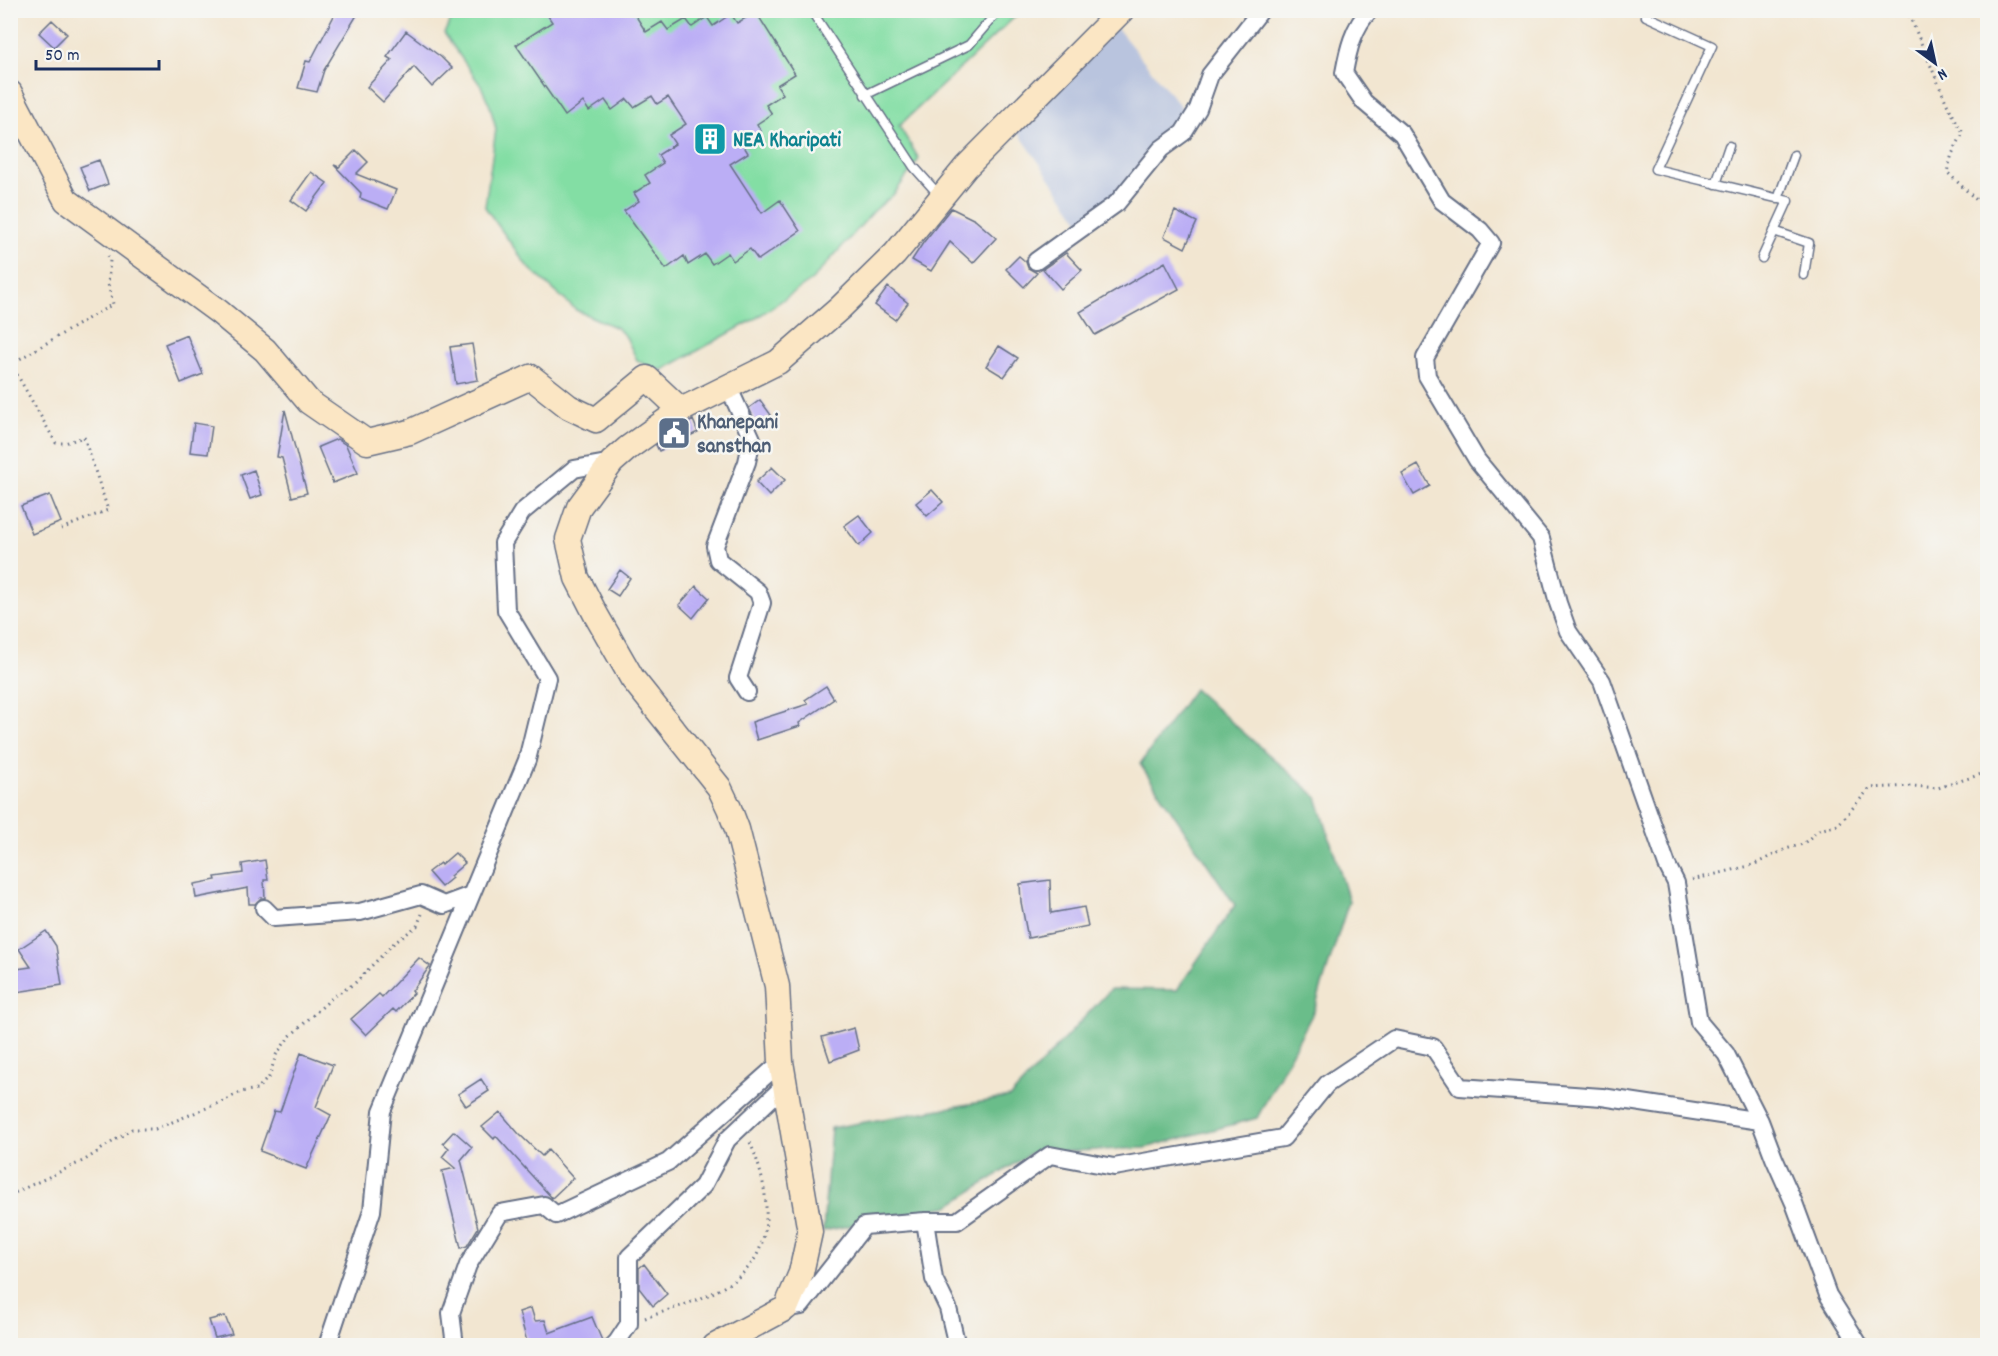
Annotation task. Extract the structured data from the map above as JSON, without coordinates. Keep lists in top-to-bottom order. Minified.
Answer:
{"places":{"building":["NEA Kharipati"],"public building":["Khanepani sansthan"]},"scale_bar":"50 m","north":"bottom right"}
